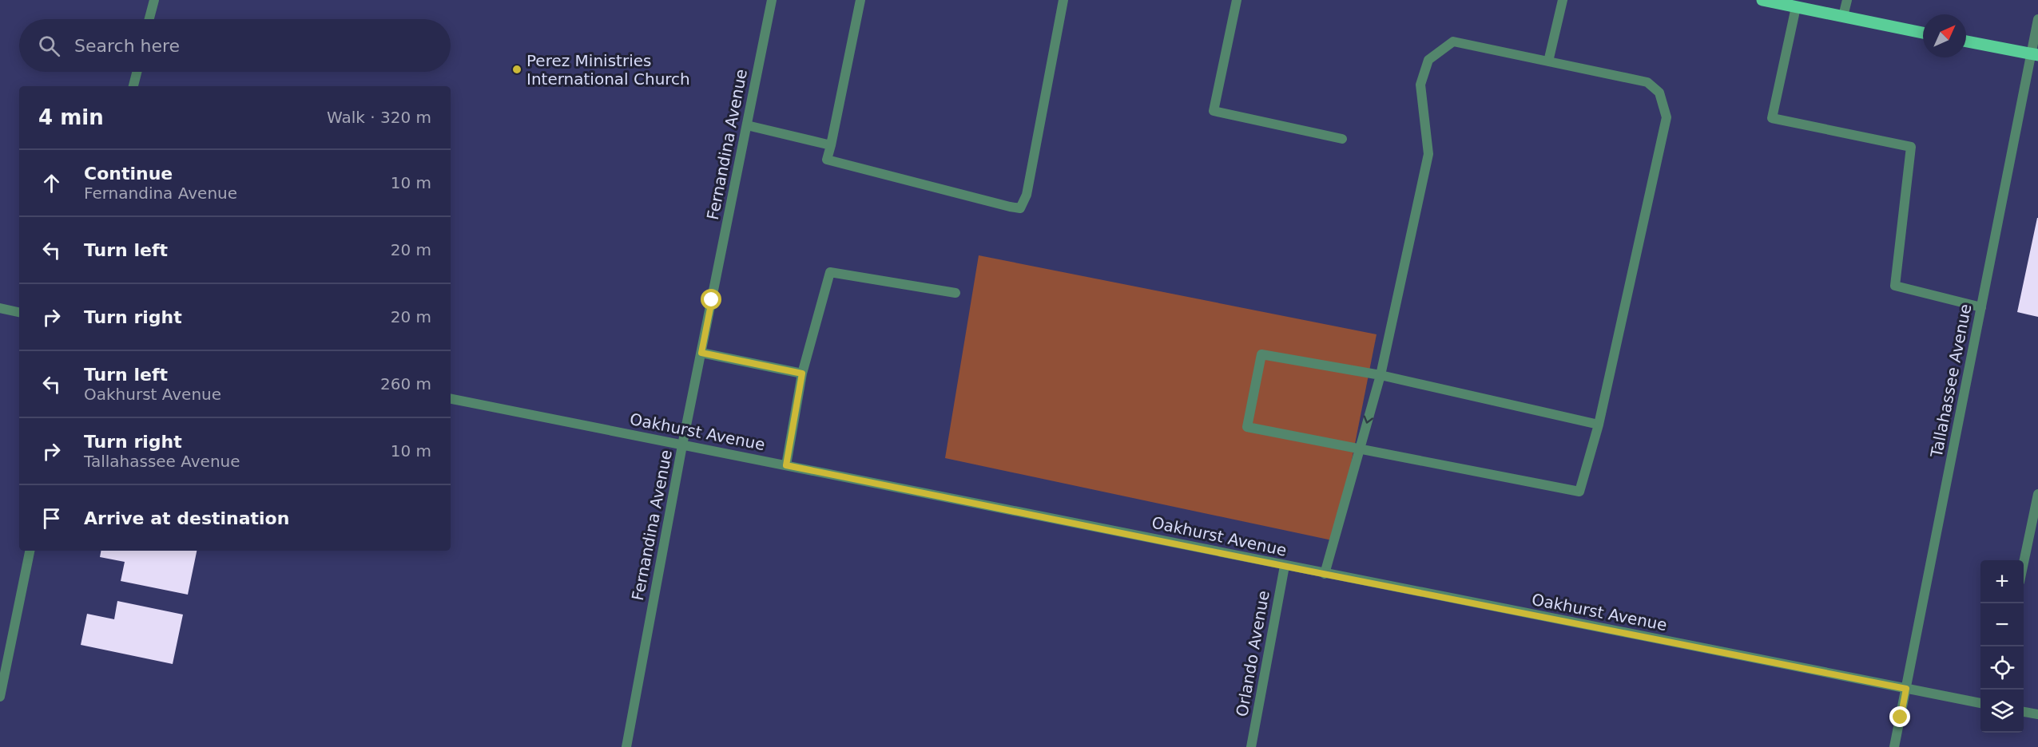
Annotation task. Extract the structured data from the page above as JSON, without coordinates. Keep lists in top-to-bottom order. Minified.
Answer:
{"streets":{"street":["Fernandina Avenue","Tallahassee Avenue","Oakhurst Avenue","Orlando Avenue"]},"crossings":[["Fernandina Avenue","Oakhurst Avenue"],["Tallahassee Avenue","Oakhurst Avenue"],["Oakhurst Avenue","Orlando Avenue"]],"places":["Perez Ministries International Church"],"north":"top right","page":{"search":"Search here","heading":["4 min","Walk · 320 m"],"list":[["Continue","Fernandina Avenue","10 m"],["Turn left","20 m"],["Turn right","20 m"],["Turn left","Oakhurst Avenue","260 m"],["Turn right","Tallahassee Avenue","10 m"],"Arrive at destination"],"map_buttons":["+","−"]}}
